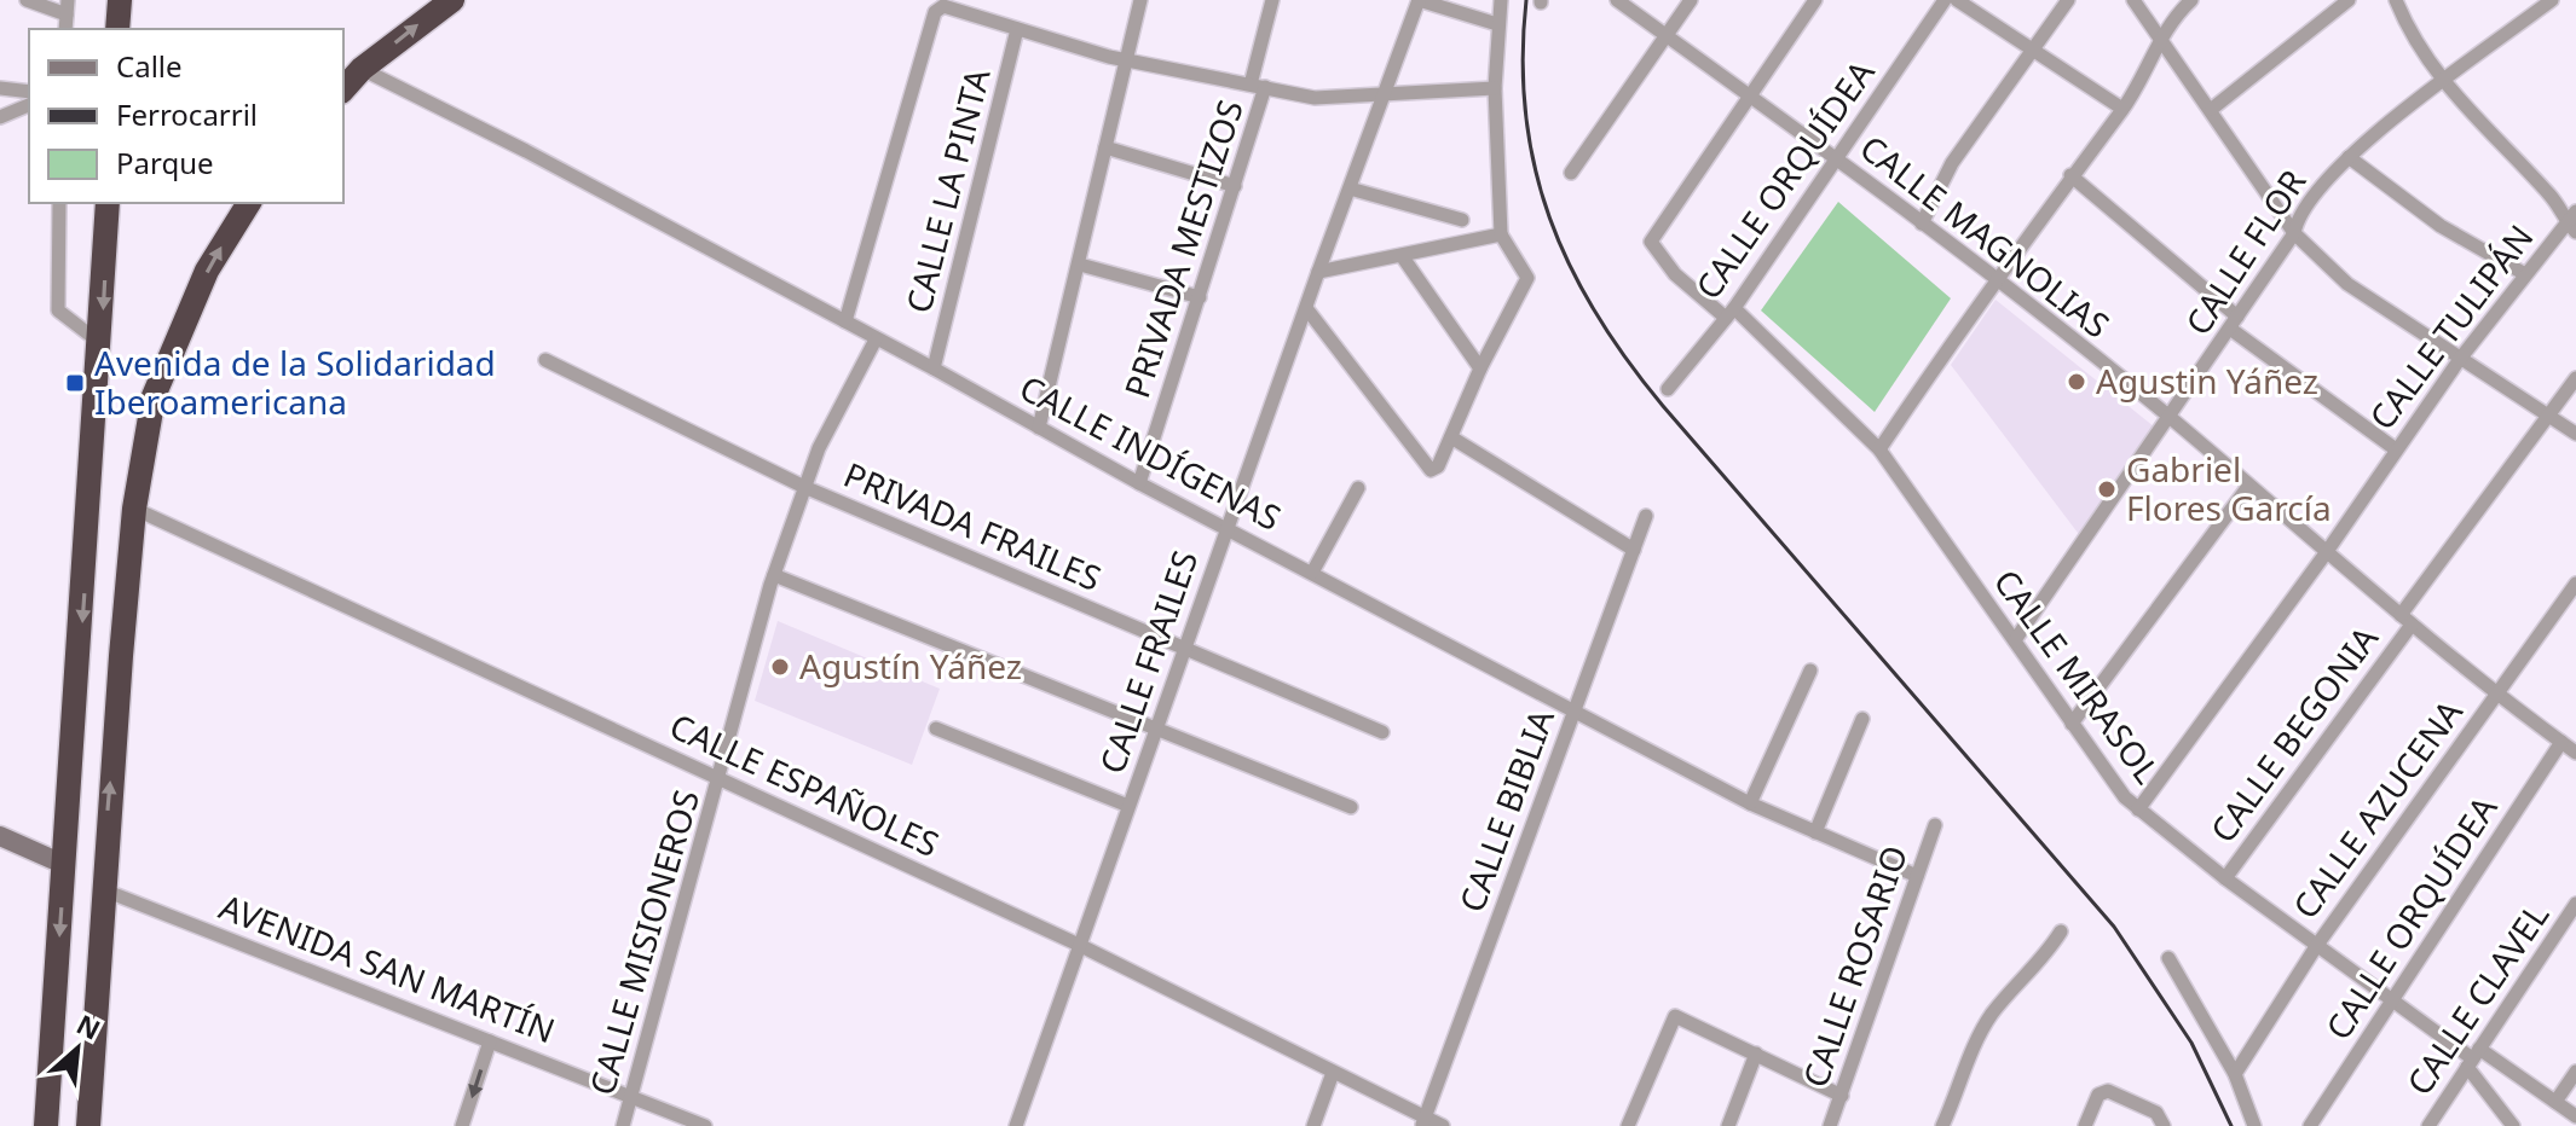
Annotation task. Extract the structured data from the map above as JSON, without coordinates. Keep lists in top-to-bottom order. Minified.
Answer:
{"streets":{"street":["CALLE ORQUÍDEA","CALLE LA PINTA","CALLE MAGNOLIAS","PRIVADA MESTIZOS","CALLE FLOR","CALLE TULIPÁN","CALLE INDÍGENAS","PRIVADA FRAILES","CALLE FRAILES","CALLE MIRASOL","CALLE BEGONIA","CALLE ESPAÑOLES","CALLE AZUCENA","CALLE BIBLIA","CALLE MISIONEROS","CALLE ROSARIO","AVENIDA SAN MARTÍN","CALLE CLAVEL"]},"crossings":[["CALLE ORQUÍDEA","CALLE MAGNOLIAS"],["CALLE ORQUÍDEA","CALLE MIRASOL"],["CALLE LA PINTA","CALLE INDÍGENAS"],["CALLE MAGNOLIAS","CALLE FLOR"],["CALLE MAGNOLIAS","CALLE TULIPÁN"],["CALLE MAGNOLIAS","CALLE MIRASOL"],["CALLE MAGNOLIAS","CALLE BEGONIA"],["CALLE MAGNOLIAS","CALLE AZUCENA"],["PRIVADA MESTIZOS","CALLE INDÍGENAS"],["CALLE FLOR","CALLE MIRASOL"],["CALLE TULIPÁN","CALLE MIRASOL"],["CALLE INDÍGENAS","CALLE FRAILES"],["CALLE INDÍGENAS","CALLE BIBLIA"],["CALLE INDÍGENAS","CALLE MISIONEROS"],["CALLE INDÍGENAS","CALLE ROSARIO"],["PRIVADA FRAILES","CALLE FRAILES"],["PRIVADA FRAILES","CALLE MISIONEROS"],["CALLE FRAILES","CALLE ESPAÑOLES"],["CALLE MIRASOL","CALLE BEGONIA"],["CALLE MIRASOL","CALLE AZUCENA"],["CALLE MIRASOL","CALLE CLAVEL"],["CALLE ESPAÑOLES","CALLE BIBLIA"],["CALLE ESPAÑOLES","CALLE MISIONEROS"],["CALLE MISIONEROS","AVENIDA SAN MARTÍN"]],"places":{"other":["Agustin Yáñez","Gabriel Flores García","Agustín Yáñez"],"transit":["Avenida de la Solidaridad Iberoamericana"]},"legend":["Calle","Ferrocarril","Parque"],"north":"top right"}
